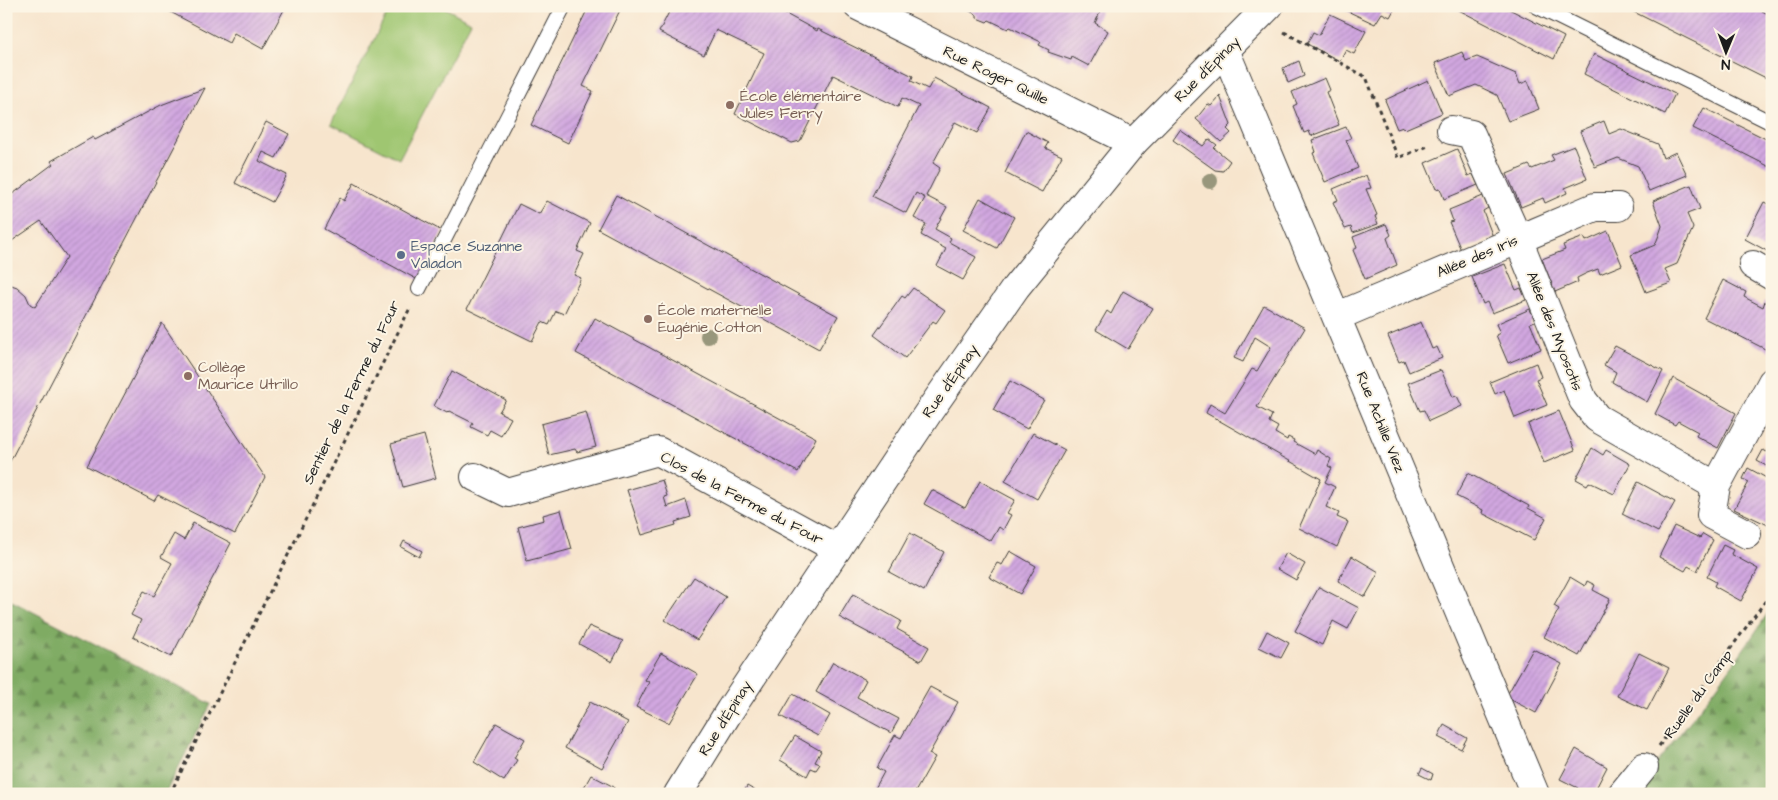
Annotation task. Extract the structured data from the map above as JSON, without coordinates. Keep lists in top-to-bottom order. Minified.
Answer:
{"streets":{"street":["Rue d'Épinay","Rue Roger Quille","Allée des Iris","Allée des Myosotis","Rue Achille Viez","Clos de la Ferme du Four"],"lane":["Sentier de la Ferme du Four"],"path":["Ruelle du Camp"]},"crossings":[["Rue d'Épinay","Rue Roger Quille"],["Rue d'Épinay","Rue Achille Viez"],["Rue d'Épinay","Clos de la Ferme du Four"],["Allée des Iris","Allée des Myosotis"],["Allée des Iris","Rue Achille Viez"]],"places":["École élémentaire Jules Ferry","Espace Suzanne Valadon","École maternelle Eugénie Cotton","Collège Maurice Utrillo"],"north":"bottom"}
